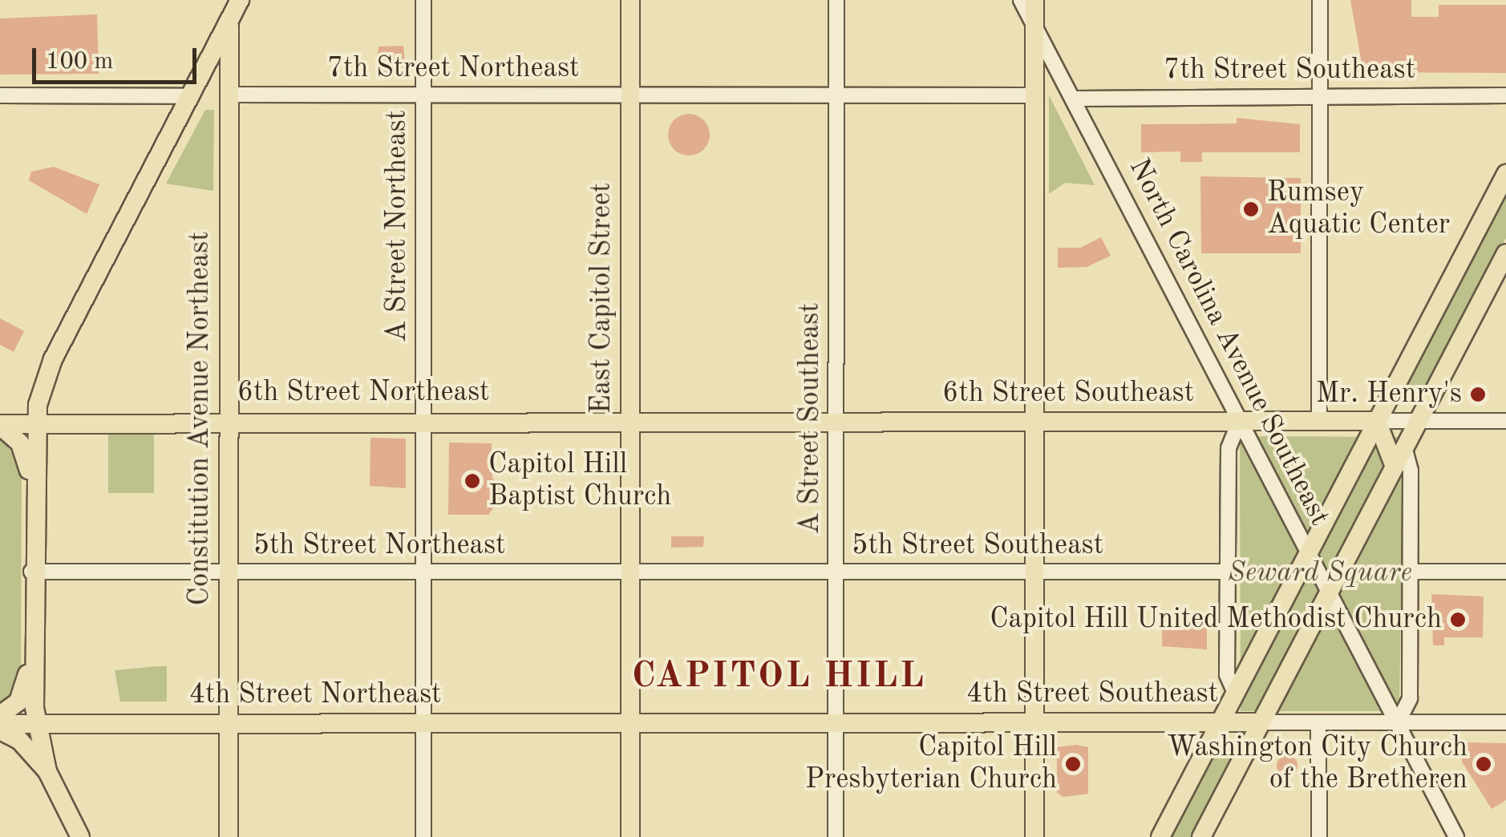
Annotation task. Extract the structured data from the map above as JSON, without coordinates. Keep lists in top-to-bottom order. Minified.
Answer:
{"streets":{"main road":["East Capitol Street","6th Street Northeast","6th Street Southeast","Constitution Avenue Northeast","4th Street Southeast","4th Street Northeast"],"street":["7th Street Northeast","7th Street Southeast","A Street Northeast","North Carolina Avenue Southeast","A Street Southeast","5th Street Northeast","5th Street Southeast"]},"crossings":[["7th Street Northeast","A Street Northeast"],["7th Street Northeast","East Capitol Street"],["7th Street Northeast","Constitution Avenue Northeast"],["7th Street Southeast","North Carolina Avenue Southeast"],["A Street Northeast","6th Street Northeast"],["A Street Northeast","5th Street Northeast"],["A Street Northeast","4th Street Northeast"],["East Capitol Street","6th Street Northeast"],["East Capitol Street","6th Street Southeast"],["East Capitol Street","5th Street Northeast"],["East Capitol Street","5th Street Southeast"],["East Capitol Street","4th Street Southeast"],["East Capitol Street","4th Street Northeast"],["North Carolina Avenue Southeast","6th Street Southeast"],["North Carolina Avenue Southeast","4th Street Southeast"],["6th Street Northeast","6th Street Southeast"],["6th Street Northeast","Constitution Avenue Northeast"],["6th Street Southeast","A Street Southeast"],["Constitution Avenue Northeast","5th Street Northeast"],["Constitution Avenue Northeast","4th Street Northeast"],["A Street Southeast","5th Street Southeast"],["A Street Southeast","4th Street Southeast"],["5th Street Northeast","5th Street Southeast"],["4th Street Southeast","4th Street Northeast"]],"districts":["CAPITOL HILL"],"parks":["Seward Square"],"places":["Rumsey Aquatic Center","Mr. Henry's","Capitol Hill Baptist Church","Capitol Hill United Methodist Church","Capitol Hill Presbyterian Church","Washington City Church of the Bretheren"],"scale_bar":"100 m"}
